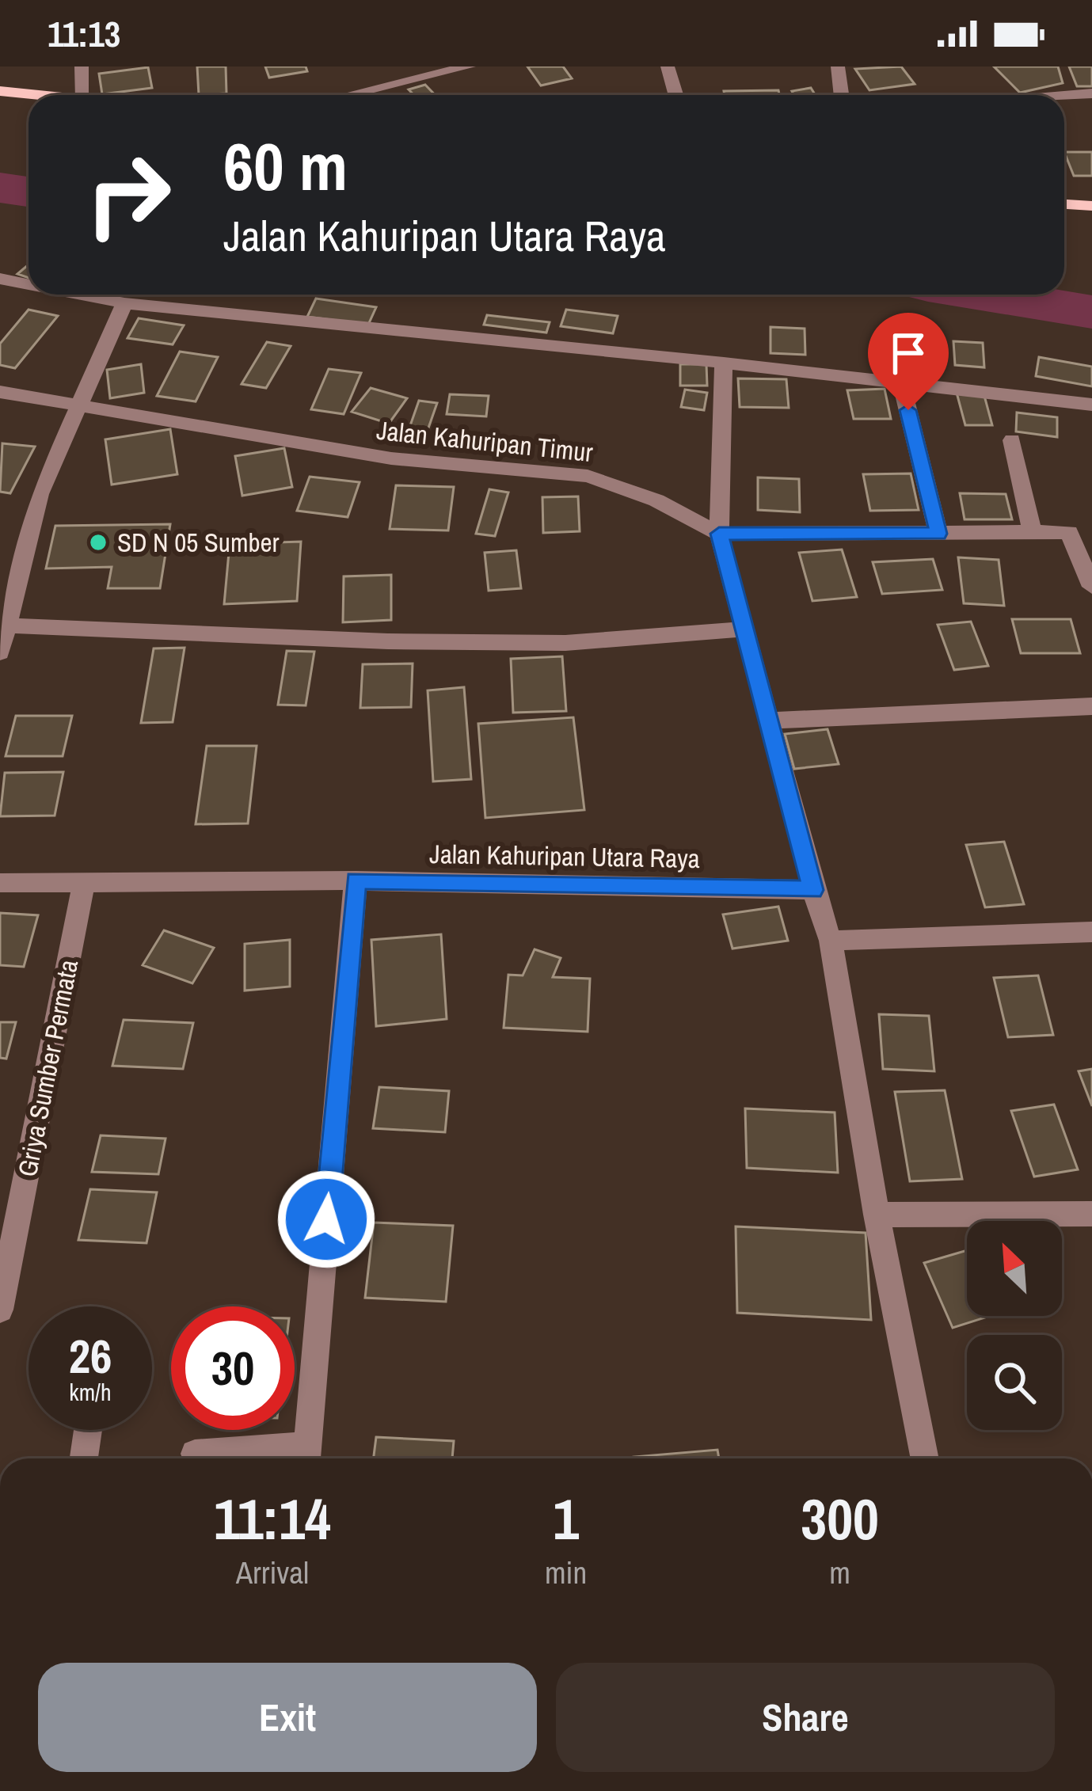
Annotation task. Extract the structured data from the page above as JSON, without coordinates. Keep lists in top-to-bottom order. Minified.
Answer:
{"streets":{"street":["Jalan Kahuripan Timur","Jalan Kahuripan Utara Raya","Griya Sumber Permata"]},"crossings":[["Jalan Kahuripan Utara Raya","Griya Sumber Permata"]],"places":["SD N 05 Sumber"],"north":"top left","page":{"status":"11:13","turn":["60 m","Jalan Kahuripan Utara Raya"],"speed":"26 km/h","limit":"30","eta":["11:14","Arrival","1","min","300","m"],"buttons":["Exit","Share"]}}
